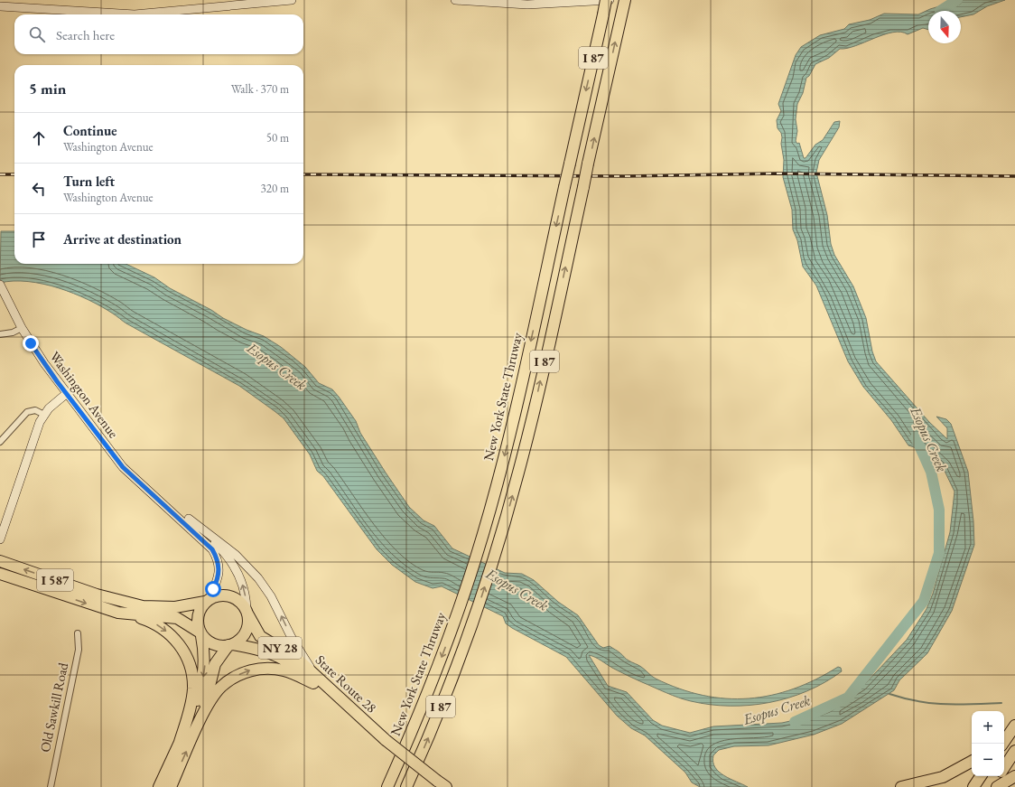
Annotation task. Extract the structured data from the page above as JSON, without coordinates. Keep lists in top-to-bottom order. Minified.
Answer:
{"streets":{"highway":["I 87","New York State Thruway","I 587","NY 28","State Route 28"],"main road":["Washington Avenue"],"street":["Old Sawkill Road"]},"crossings":[["Washington Avenue","I 587"],["Washington Avenue","State Route 28"],["I 587","State Route 28"]],"water":["Esopus Creek"],"north":"bottom","page":{"search":"Search here","heading":["5 min","Walk · 370 m"],"list":[["Continue","Washington Avenue","50 m"],["Turn left","Washington Avenue","320 m"],"Arrive at destination"],"map_buttons":["+","−"]}}
